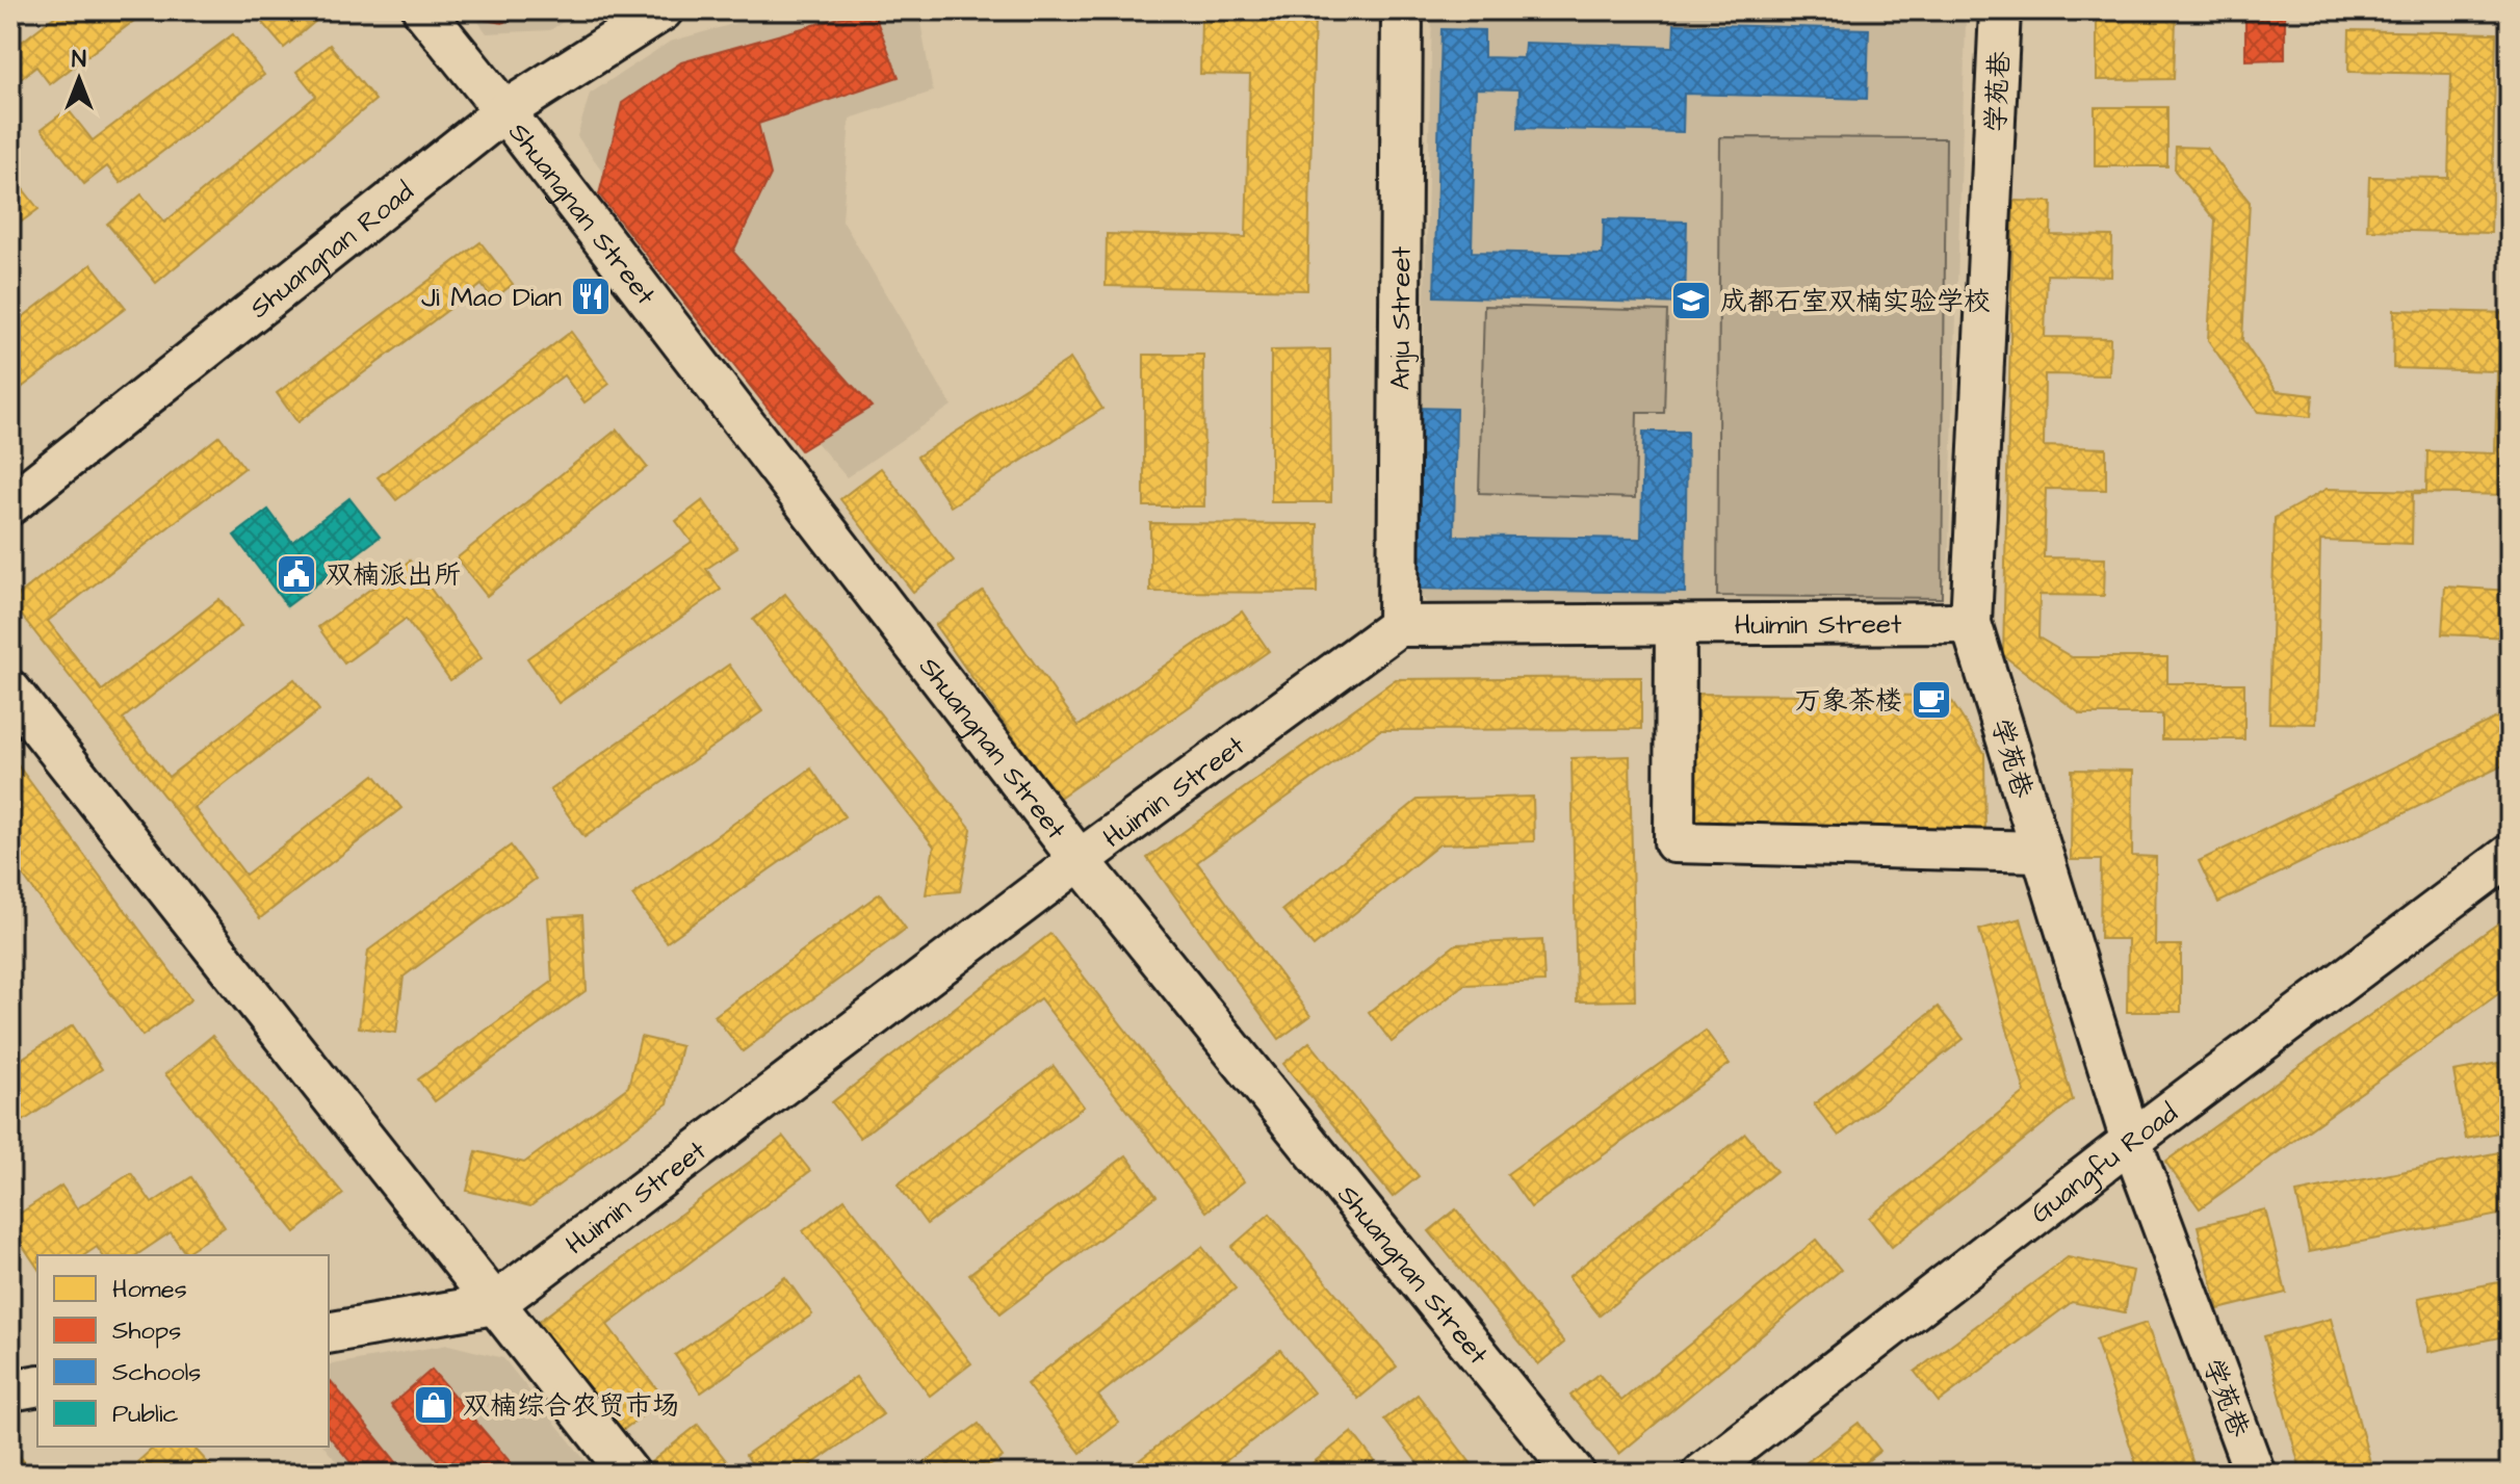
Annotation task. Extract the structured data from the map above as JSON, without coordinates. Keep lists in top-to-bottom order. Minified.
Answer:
{"streets":{"street":["学苑巷","Shuangnan Street","Shuangnan Road","Anju Street","Huimin Street","Guangfu Road"]},"crossings":[["学苑巷","Huimin Street"],["学苑巷","Guangfu Road"],["Shuangnan Street","Shuangnan Road"],["Shuangnan Street","Huimin Street"],["Anju Street","Huimin Street"]],"places":{"restaurant":["Ji Mao Dian"],"school or university":["成都石室双楠实验学校"],"public building":["双楠派出所"],"cafe":["万象茶楼"],"shop":["双楠综合农贸市场"]},"legend":["Homes","Shops","Schools","Public"],"north":"top"}
